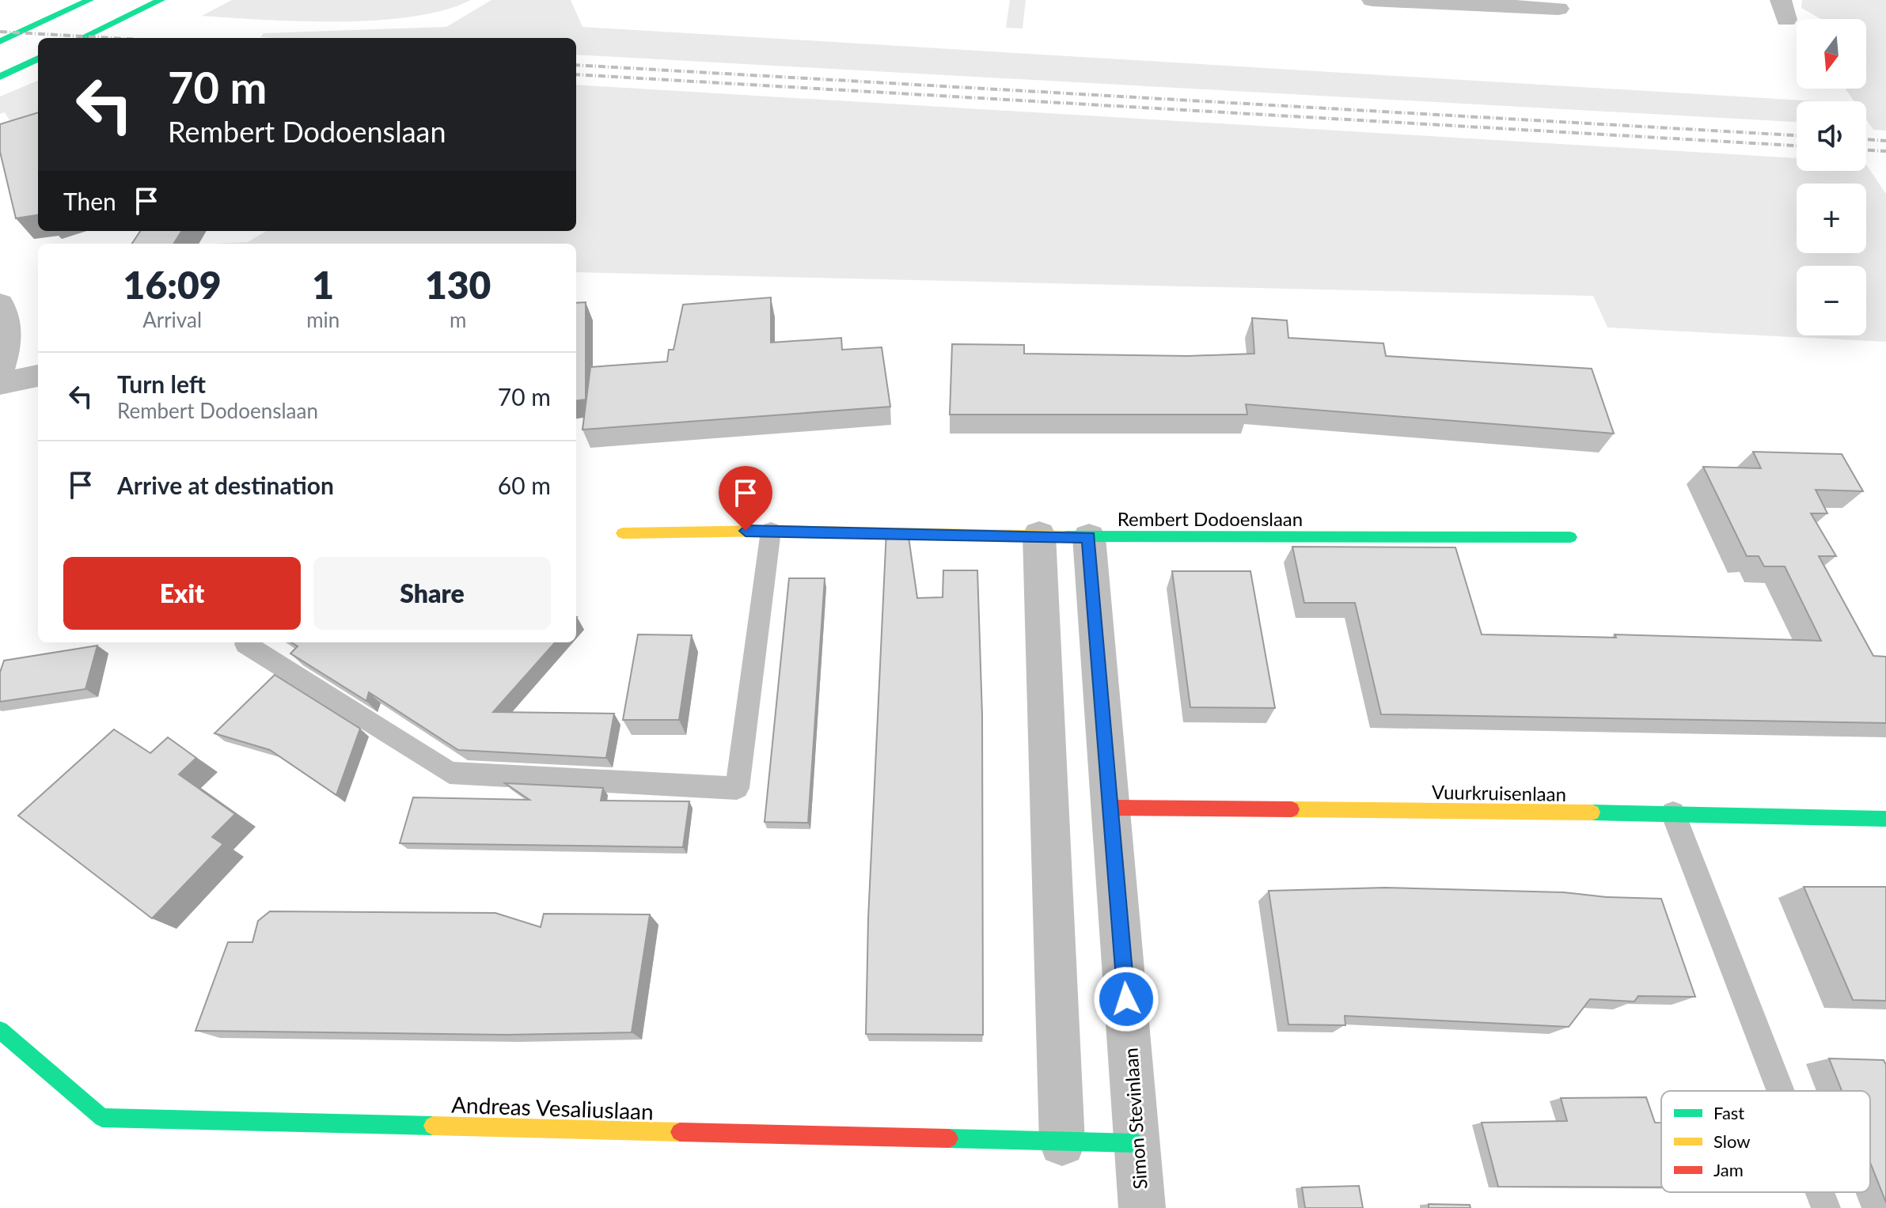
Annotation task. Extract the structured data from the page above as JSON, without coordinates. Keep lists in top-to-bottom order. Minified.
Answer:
{"streets":{"main road":["Rembert Dodoenslaan","Vuurkruisenlaan","Andreas Vesaliuslaan"],"street":["Simon Stevinlaan"]},"crossings":[["Rembert Dodoenslaan","Simon Stevinlaan"],["Vuurkruisenlaan","Simon Stevinlaan"],["Andreas Vesaliuslaan","Simon Stevinlaan"]],"legend":["Fast","Slow","Jam"],"north":"bottom","page":{"map_buttons":["+","−"],"turn":["70 m","Rembert Dodoenslaan"],"then":"Then","eta":["16:09","Arrival","1","min","130","m"],"list":[{"name":"Turn left","note":"Rembert Dodoenslaan","value":"70 m"},{"name":"Arrive at destination","value":"60 m"}],"buttons":["Exit","Share"]}}
